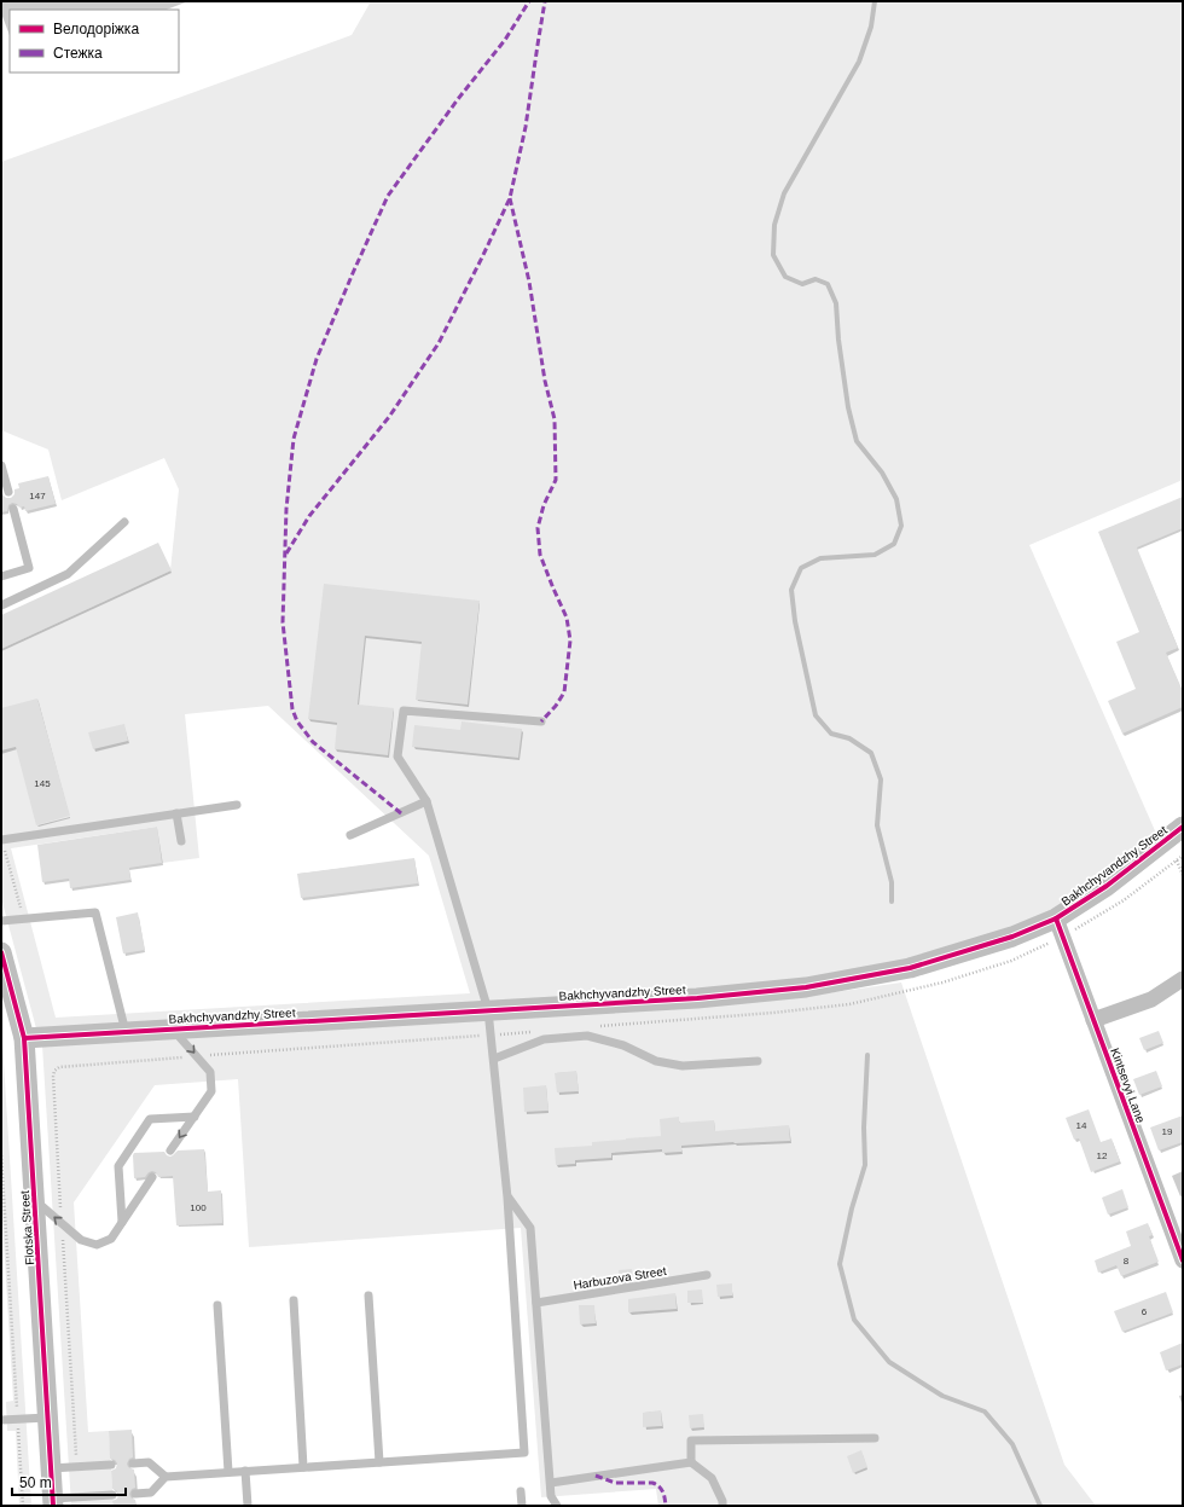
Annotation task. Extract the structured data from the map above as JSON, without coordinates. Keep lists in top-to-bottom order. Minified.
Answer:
{"streets":{"street":["Bakhchyvandzhy Street","Kintsevyi Lane","Flotska Street"],"lane":["Harbuzova Street"]},"crossings":[["Bakhchyvandzhy Street","Kintsevyi Lane"],["Bakhchyvandzhy Street","Flotska Street"]],"house_numbers":["147","145","14","19","12","100","8","6"],"legend":["Велодоріжка","Стежка"],"scale_bar":"50 m"}
